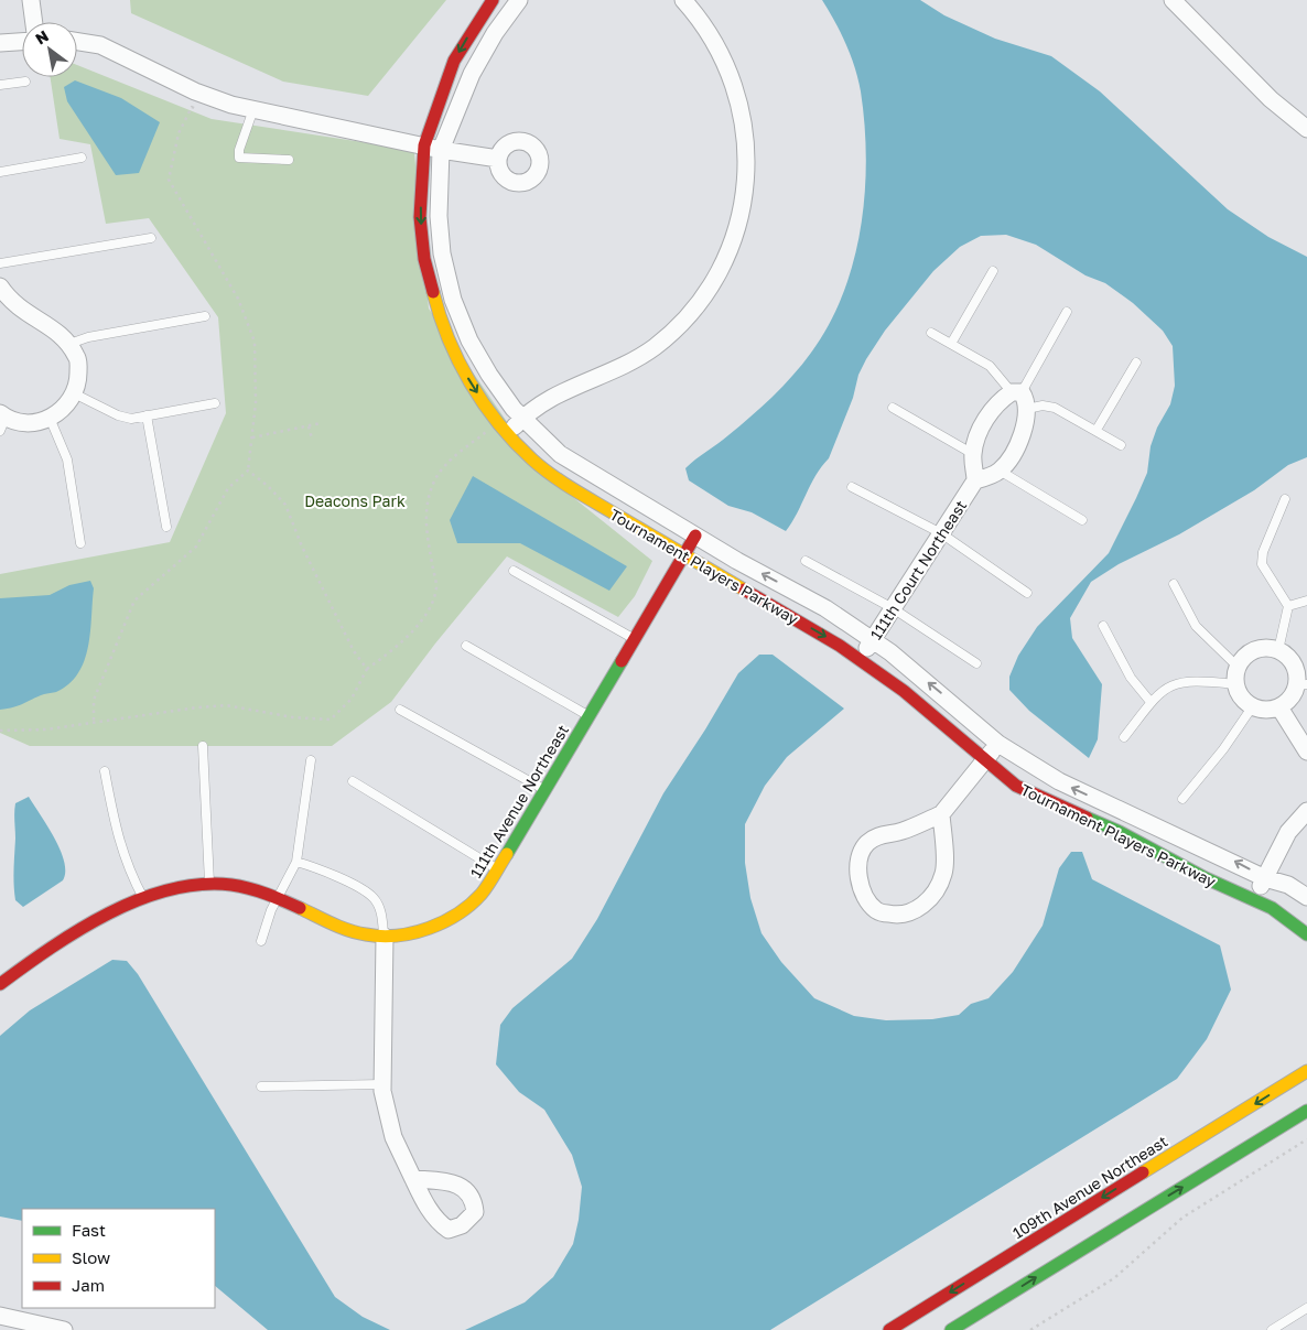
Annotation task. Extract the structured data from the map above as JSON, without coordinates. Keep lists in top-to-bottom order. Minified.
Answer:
{"streets":{"street":["Tournament Players Parkway","111th Court Northeast","111th Avenue Northeast","109th Avenue Northeast"]},"crossings":[["Tournament Players Parkway","111th Court Northeast"],["Tournament Players Parkway","111th Avenue Northeast"]],"parks":["Deacons Park"],"legend":["Fast","Slow","Jam"],"north":"top left"}
